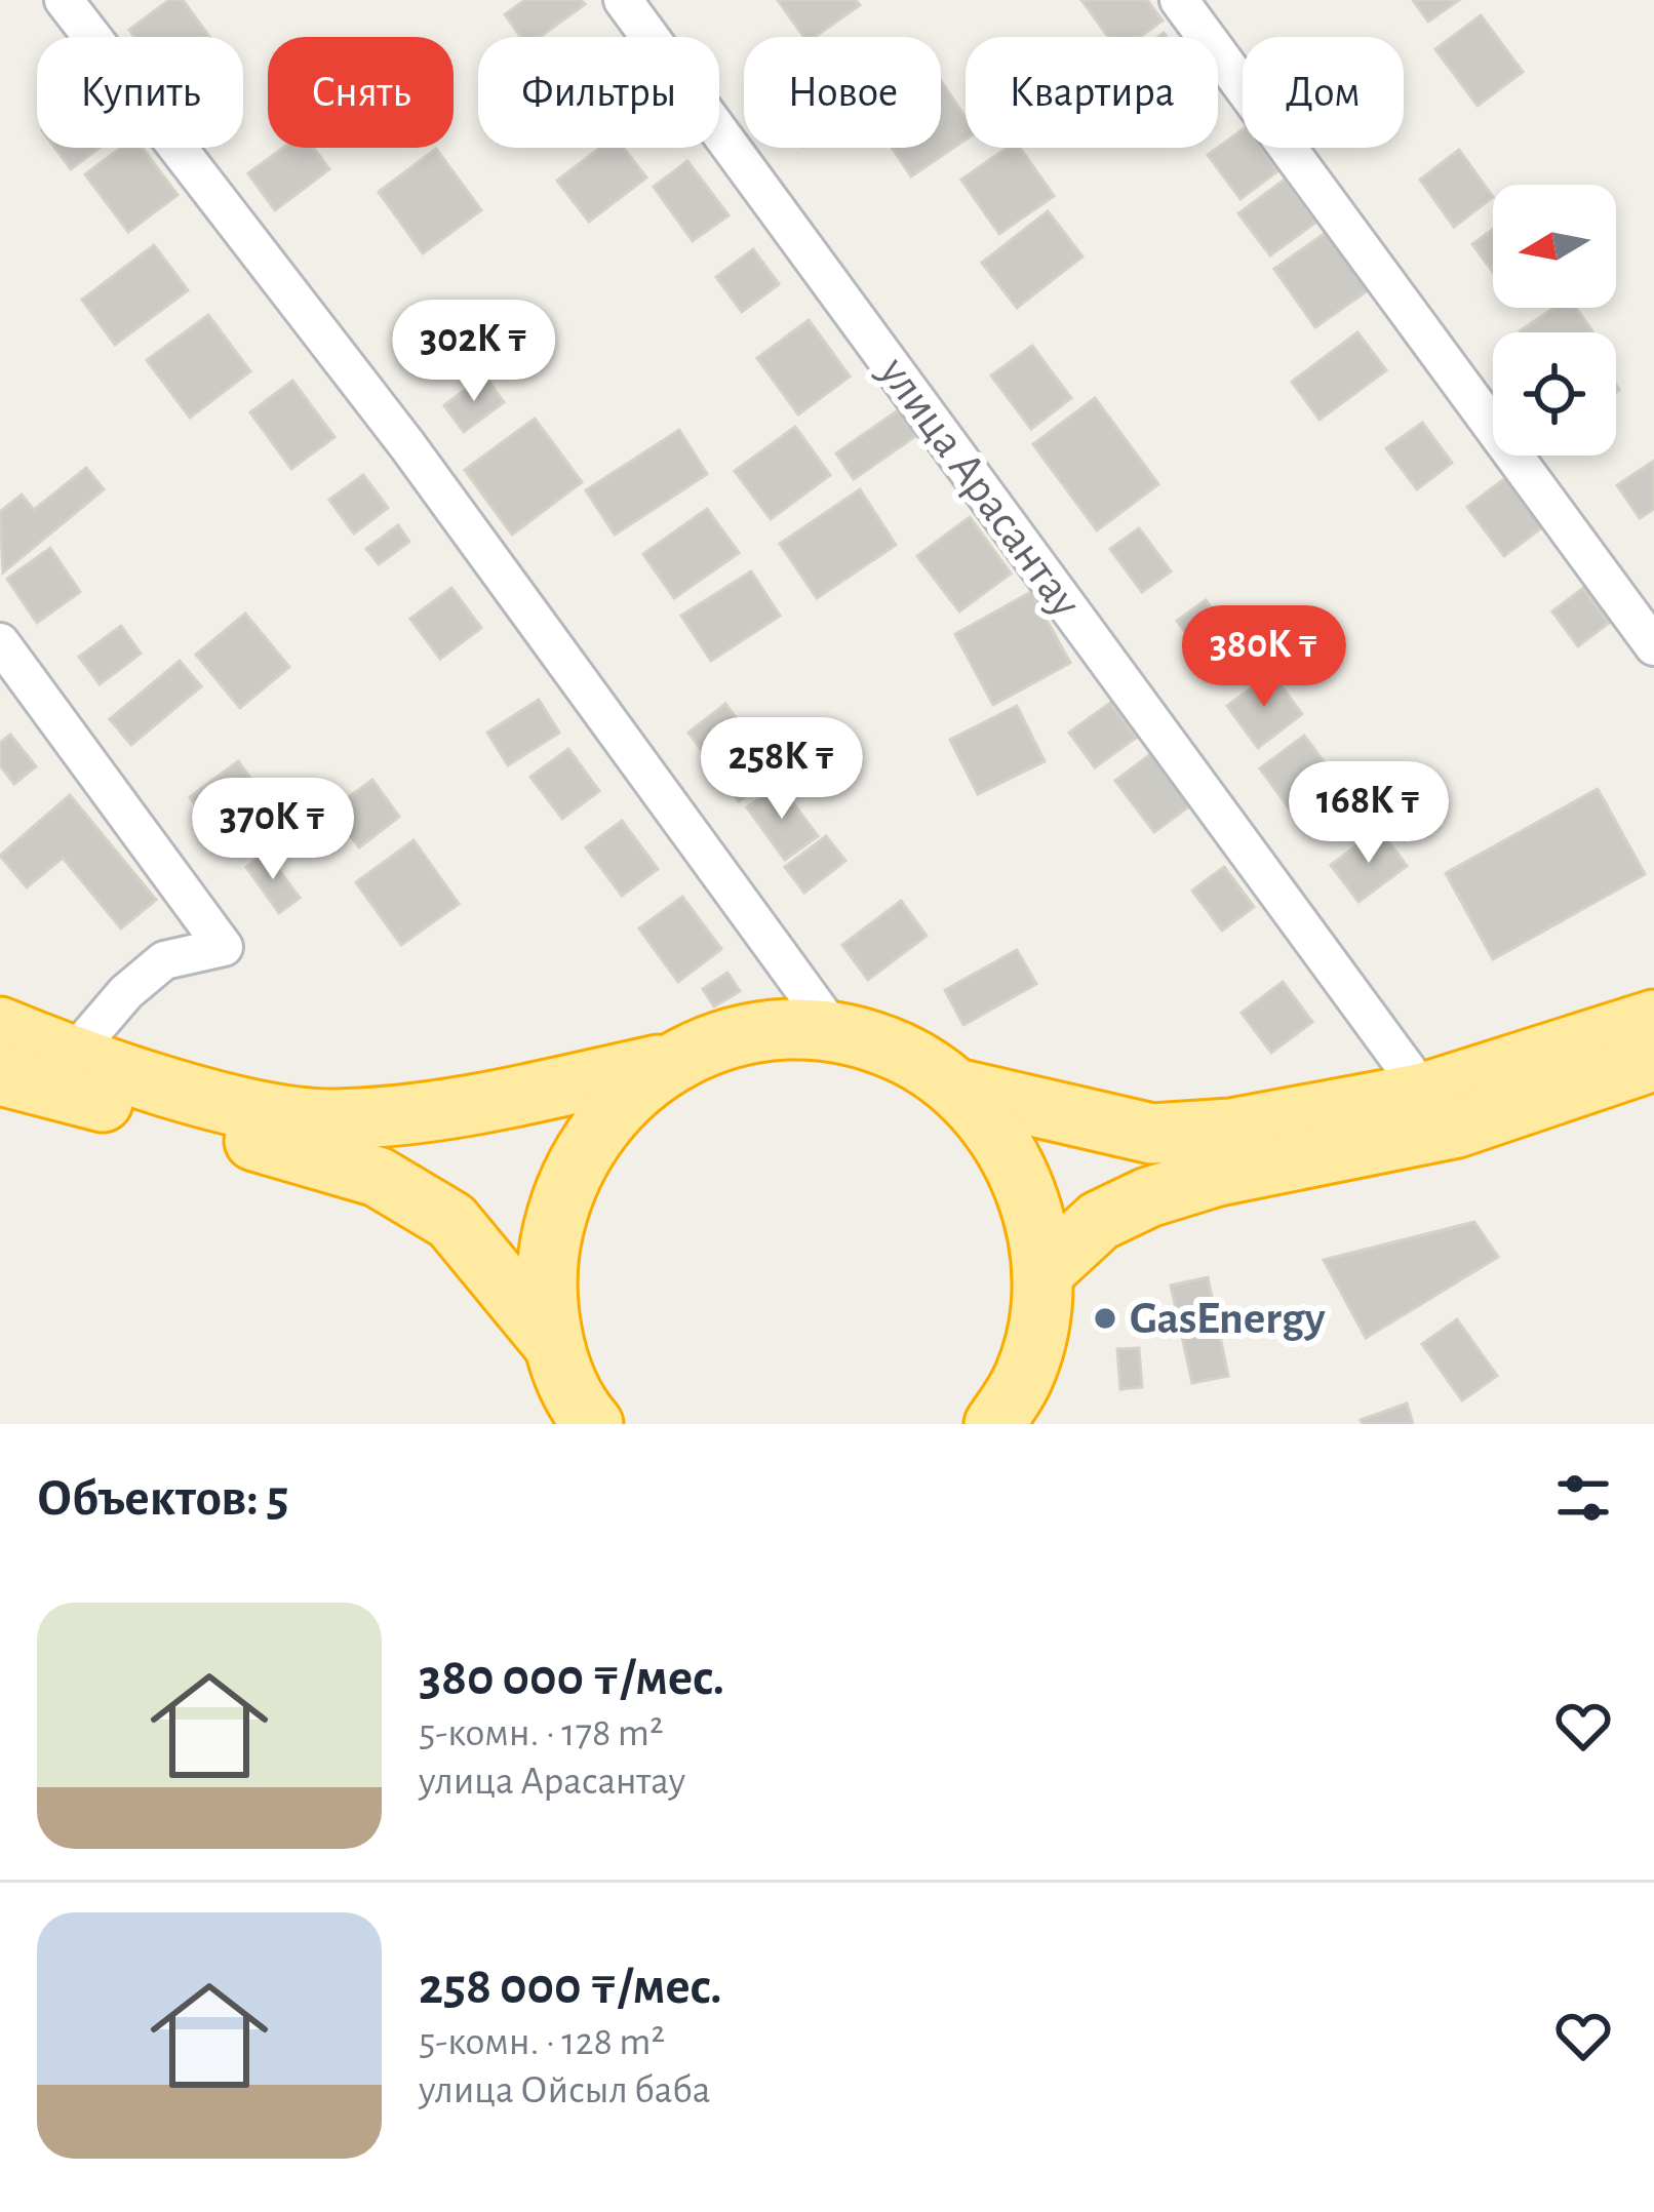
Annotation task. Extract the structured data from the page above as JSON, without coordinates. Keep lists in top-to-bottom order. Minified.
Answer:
{"streets":{"street":["улица Арасантау"]},"places":["GasEnergy"],"north":"left","page":{"chip":["Купить","Снять","Фильтры","Новое","Квартира","Дом"],"price":["302K ₸","380K ₸","258K ₸","168K ₸","370K ₸"],"heading":"Объектов: 5","list":[{"name":"380 000 ₸/мес.","note":"5-комн. · 178 m² · улица Арасантау"},{"name":"258 000 ₸/мес.","note":"5-комн. · 128 m² · улица Ойсыл баба"}]}}
